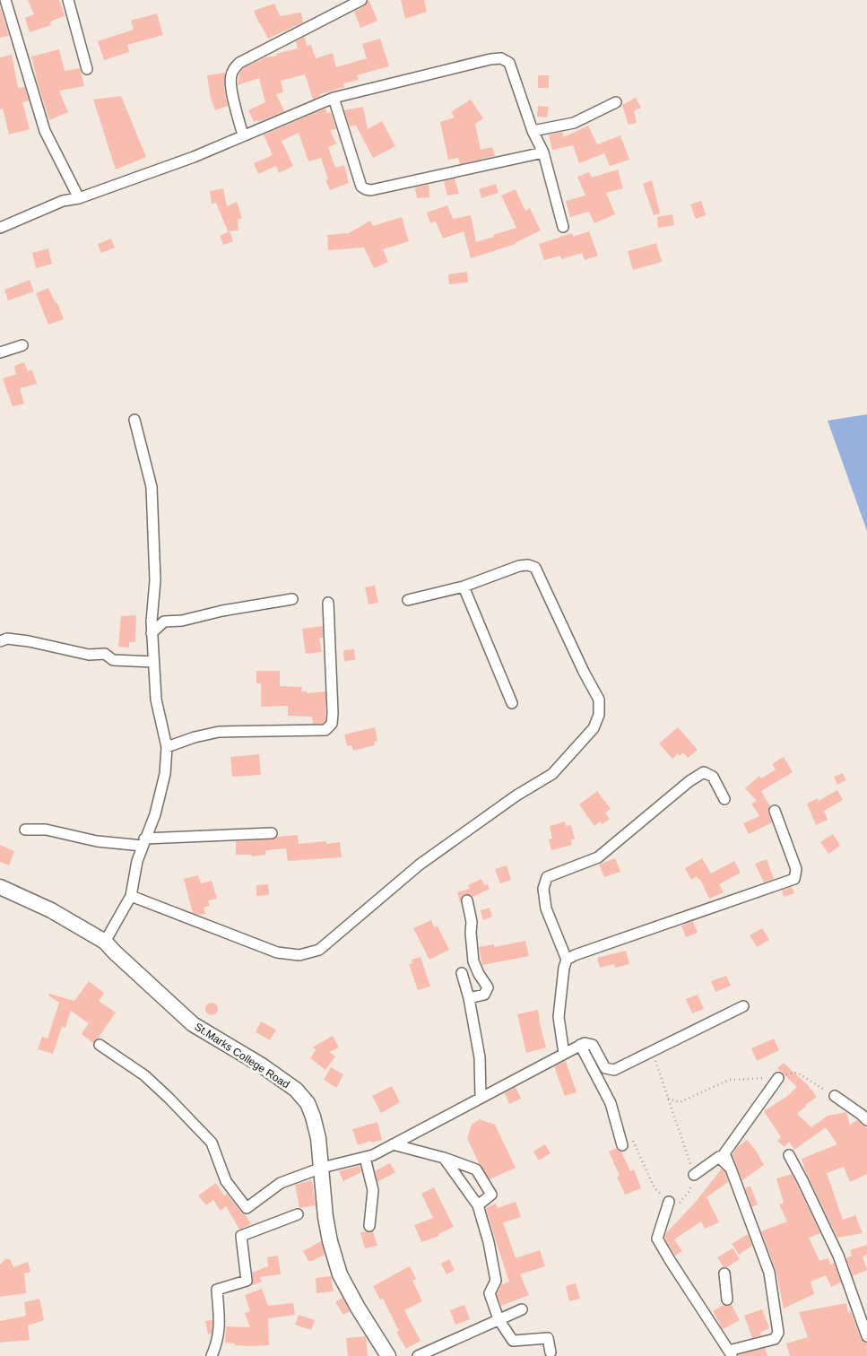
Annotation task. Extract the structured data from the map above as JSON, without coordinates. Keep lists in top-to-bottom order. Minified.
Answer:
{"streets":{"main road":["St.Marks College Road"]}}
